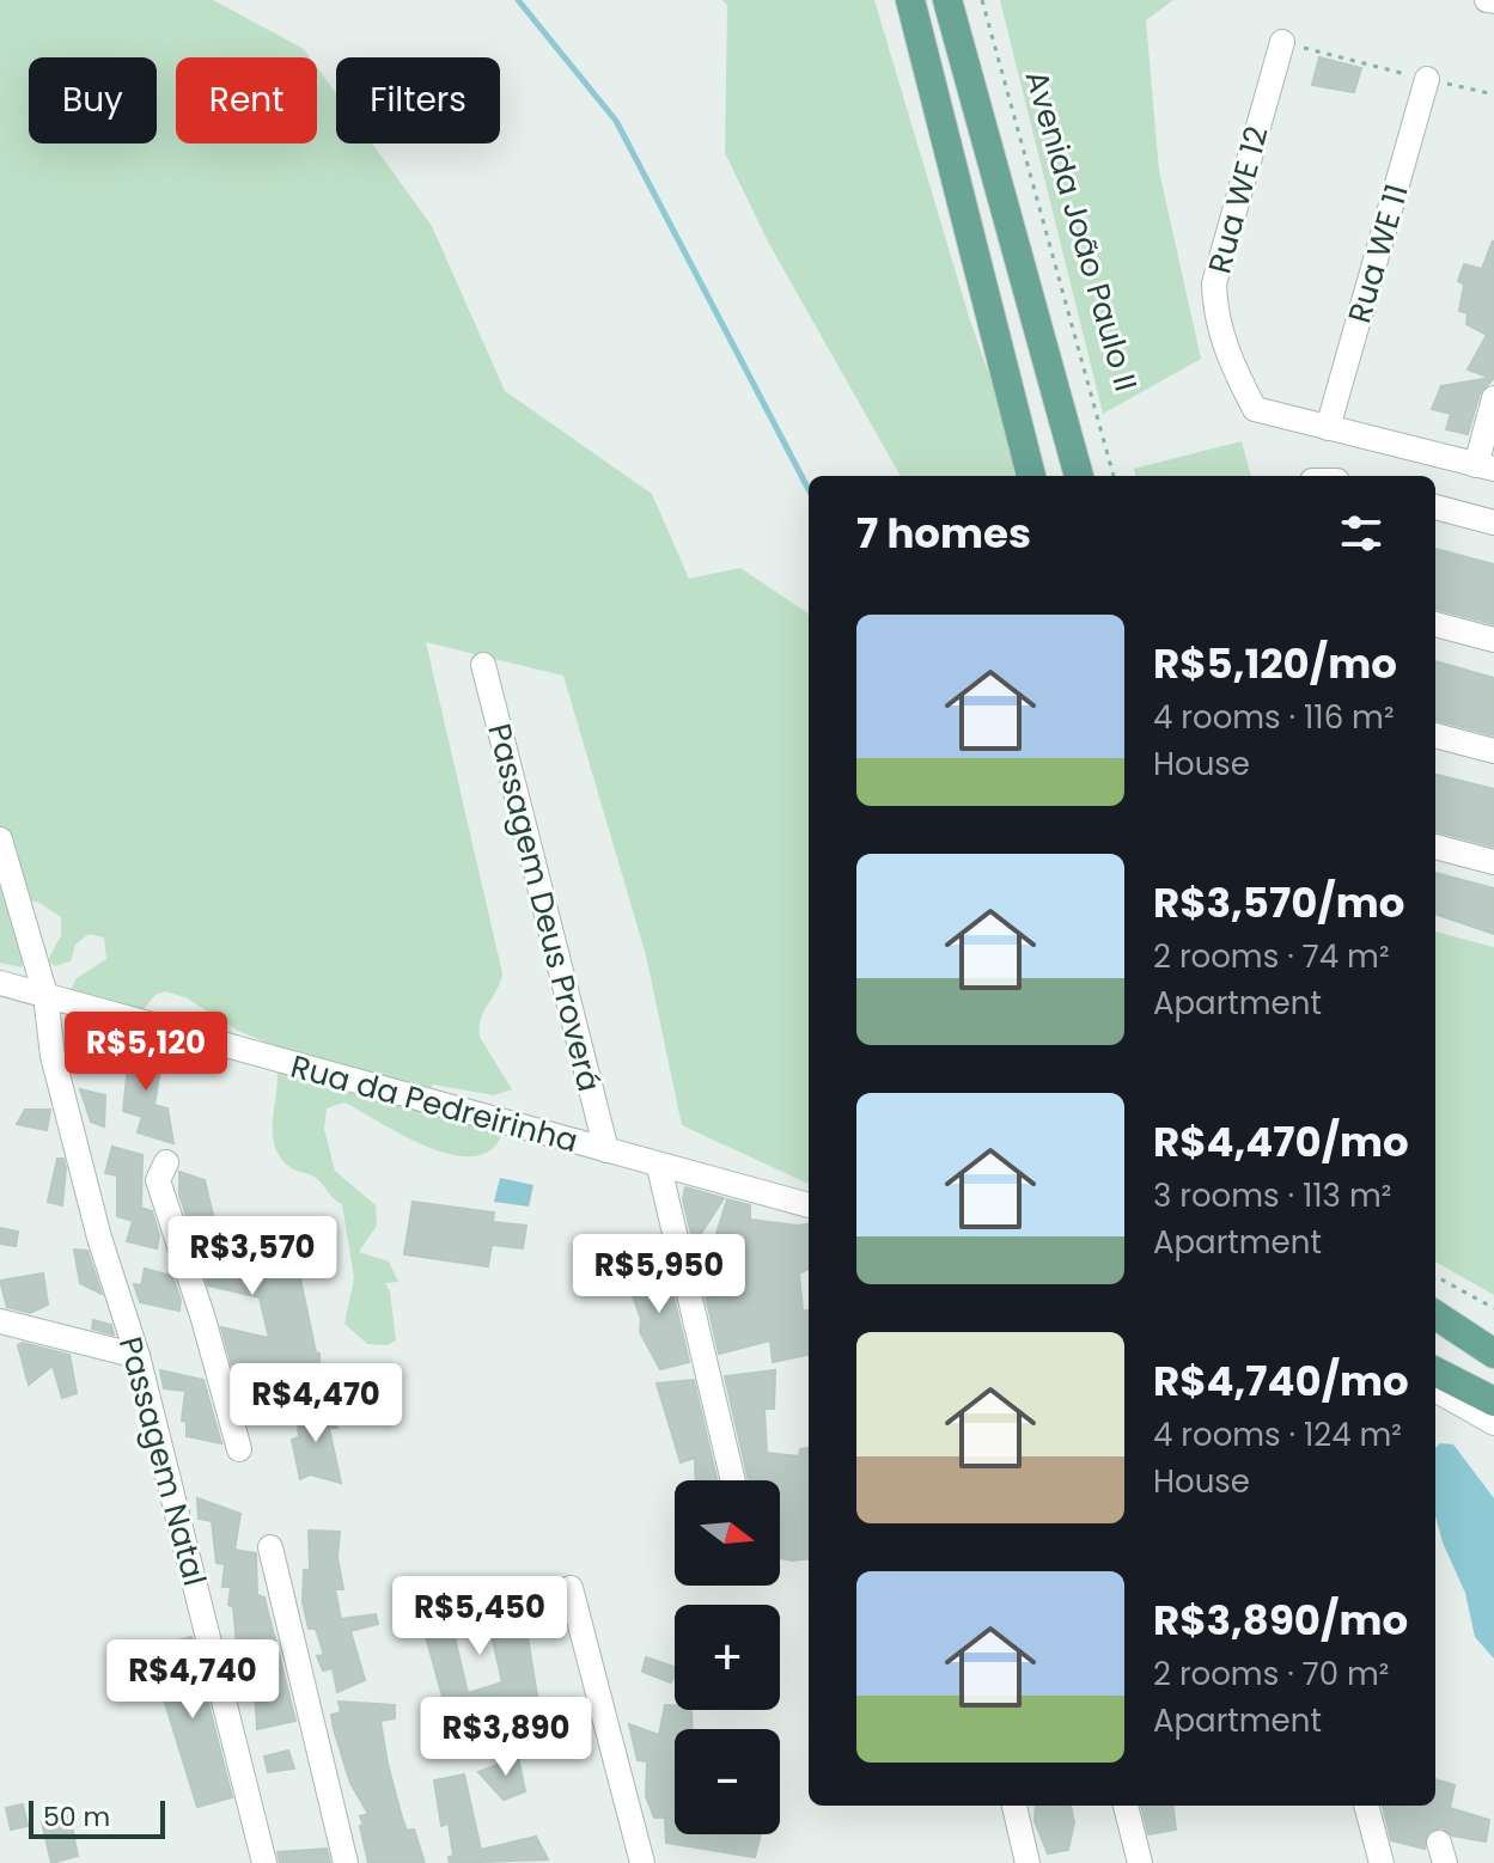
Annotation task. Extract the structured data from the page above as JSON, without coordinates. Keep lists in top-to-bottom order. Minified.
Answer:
{"streets":{"main road":["Avenida João Paulo II"],"street":["Rua WE 12","Rua WE 11","Passagem Deus Proverá","Rua da Pedreirinha","Passagem Natal"]},"crossings":[["Rua WE 12","Rua WE 11"],["Passagem Deus Proverá","Rua da Pedreirinha"],["Rua da Pedreirinha","Passagem Natal"]],"scale_bar":"50 m","north":"right","page":{"chip":["Buy","Rent","Filters"],"heading":"7 homes","list":[{"name":"R$5,120/mo","note":"4 rooms · 116 m² · House"},{"name":"R$3,570/mo","note":"2 rooms · 74 m² · Apartment"},{"name":"R$4,470/mo","note":"3 rooms · 113 m² · Apartment"},{"name":"R$4,740/mo","note":"4 rooms · 124 m² · House"},{"name":"R$3,890/mo","note":"2 rooms · 70 m² · Apartment"}],"price":["R$5,120","R$3,570","R$5,950","R$4,470","R$5,450","R$4,740","R$3,890"],"map_buttons":["+","−"],"scale":"50 m"}}
